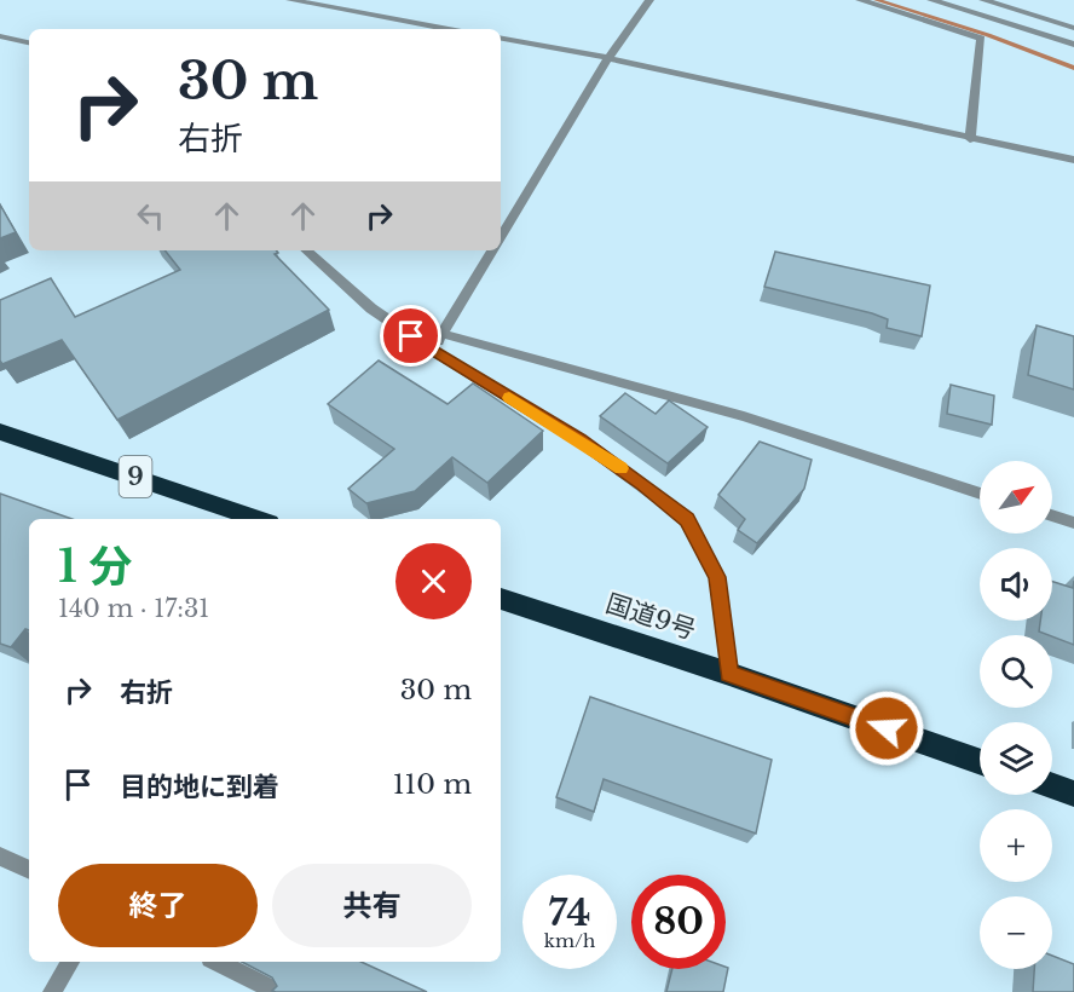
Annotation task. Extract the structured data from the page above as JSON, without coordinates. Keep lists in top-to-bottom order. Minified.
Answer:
{"streets":{"highway":["9","国道9号"]},"north":"top right","page":{"turn":["30 m","右折"],"map_buttons":["+","−"],"heading":["1 分","140 m · 17:31"],"list":[{"name":"右折","value":"30 m"},{"name":"目的地に到着","value":"110 m"}],"buttons":["終了","共有"],"speed":"74 km/h","limit":"80"}}
